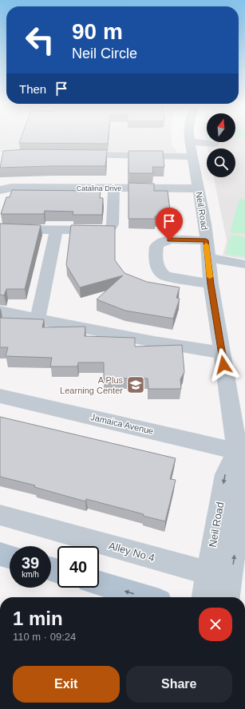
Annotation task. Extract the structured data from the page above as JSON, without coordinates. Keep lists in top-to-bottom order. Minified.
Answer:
{"streets":{"street":["Catalina Drive","Neil Road","Jamaica Avenue","Alley No 4"]},"crossings":[["Catalina Drive","Neil Road"],["Neil Road","Jamaica Avenue"],["Neil Road","Alley No 4"]],"places":{"school or university":["A Plus Learning Center"]},"north":"top","page":{"turn":["90 m","Neil Circle"],"then":"Then","speed":"39 km/h","limit":"40","heading":["1 min","110 m · 09:24"],"buttons":["Exit","Share"]}}
